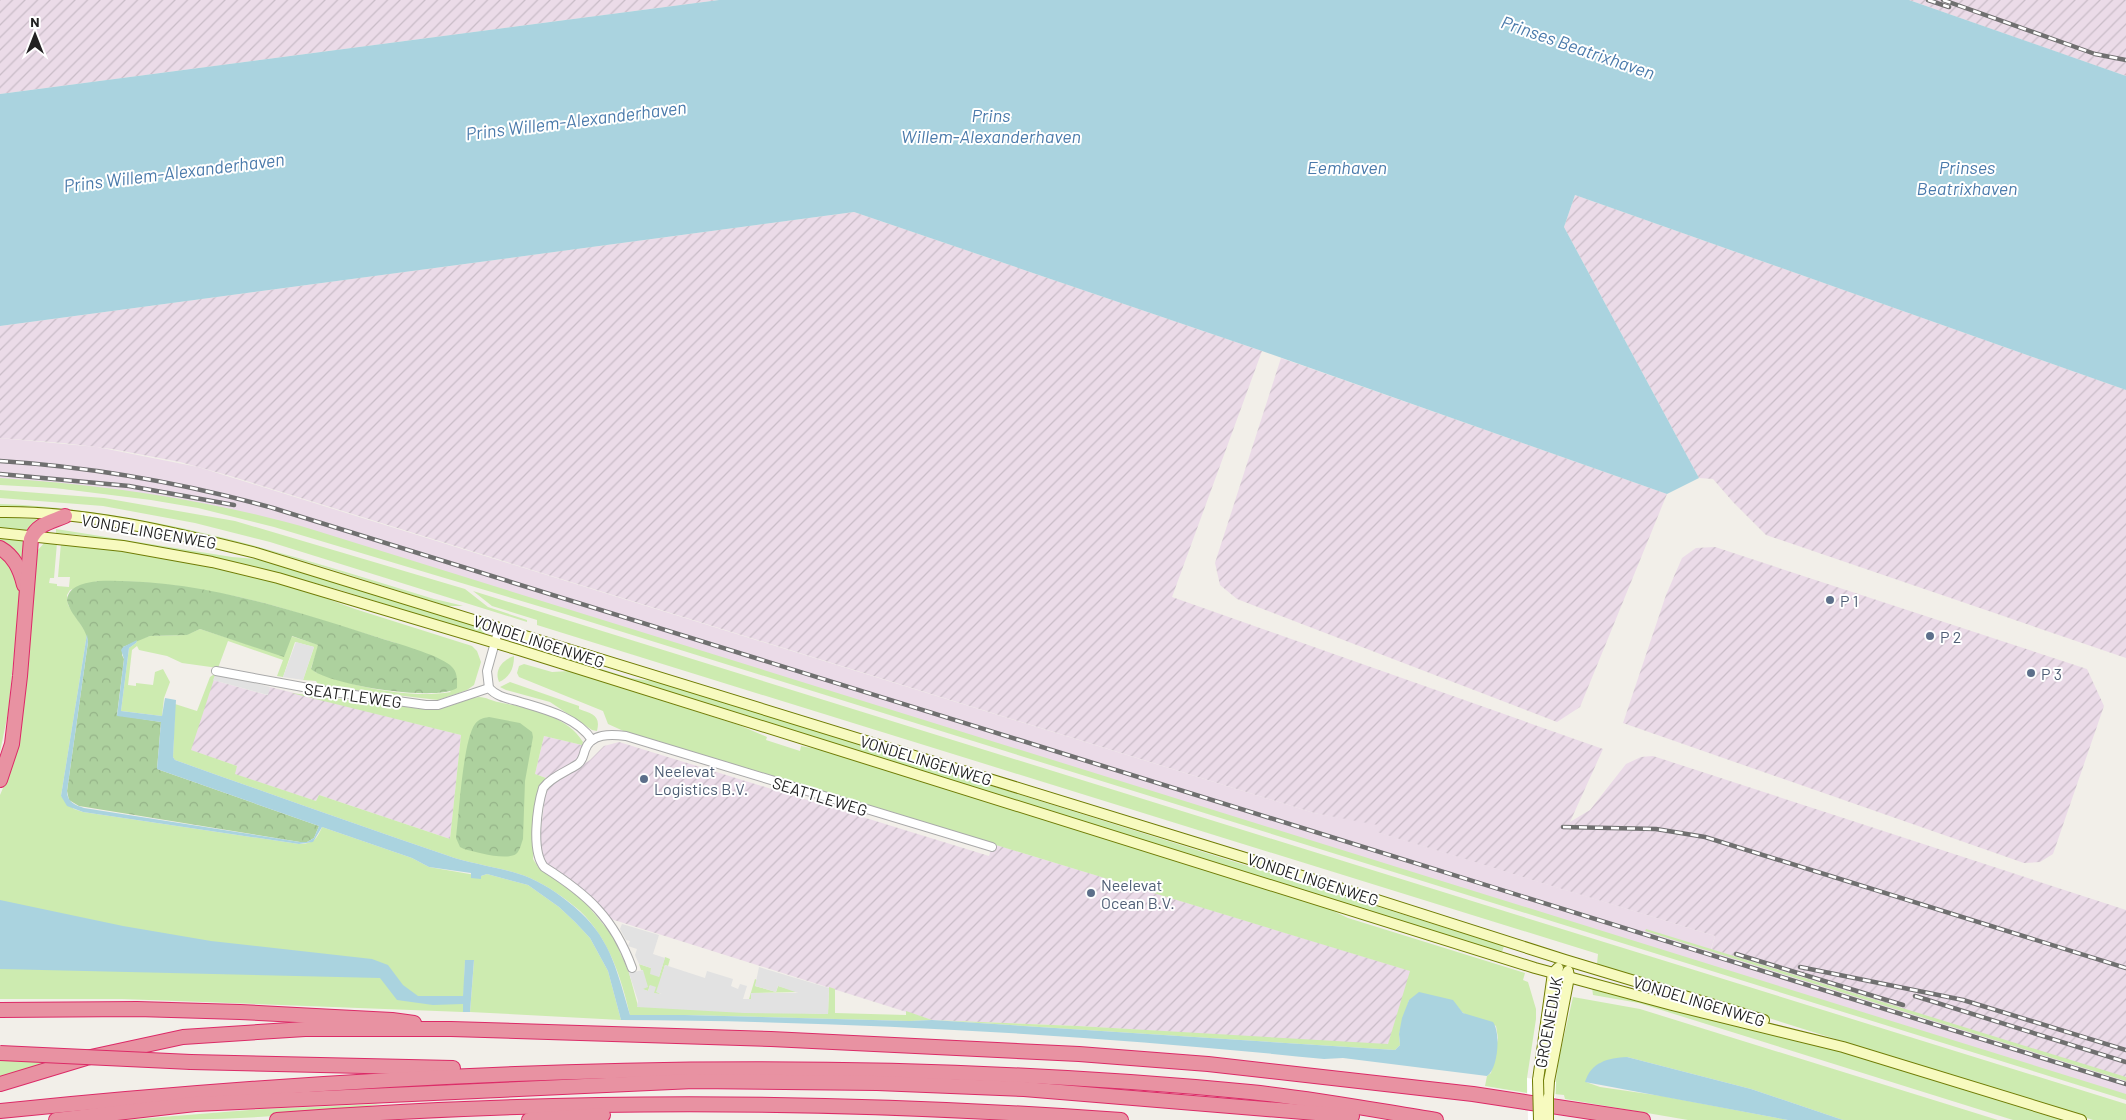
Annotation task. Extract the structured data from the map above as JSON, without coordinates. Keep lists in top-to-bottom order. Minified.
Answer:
{"streets":{"main road":["VONDELINGENWEG","GROENEDIJK"],"street":["SEATTLEWEG"]},"crossings":[["VONDELINGENWEG","GROENEDIJK"]],"water":["Prinses Beatrixhaven","Prins Willem-Alexanderhaven","Eemhaven"],"places":["P 1","P 2","P 3","Neelevat Logistics B.V.","Neelevat Ocean B.V."],"north":"top"}
